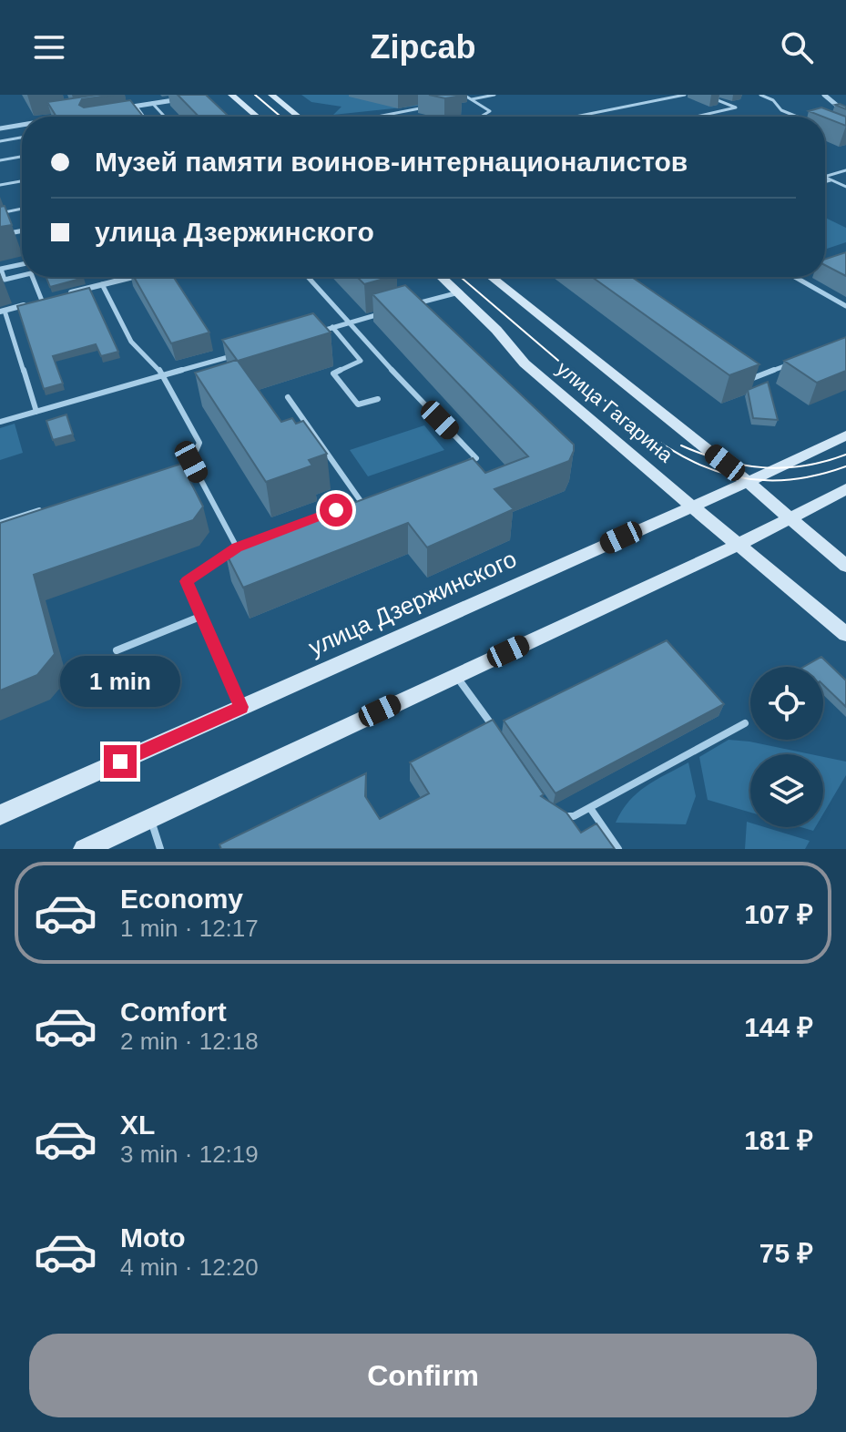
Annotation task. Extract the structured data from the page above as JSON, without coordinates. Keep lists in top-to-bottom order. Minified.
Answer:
{"streets":{"main road":["улица Гагарина","улица Дзержинского"]},"crossings":[["улица Гагарина","улица Дзержинского"]],"page":{"header":"Zipcab","banner":["Музей памяти воинов-интернационалистов","улица Дзержинского"],"bubble":"1 min","list":[{"name":"Economy","note":"1 min · 12:17","value":"107 ₽"},{"name":"Comfort","note":"2 min · 12:18","value":"144 ₽"},{"name":"XL","note":"3 min · 12:19","value":"181 ₽"},{"name":"Moto","note":"4 min · 12:20","value":"75 ₽"}],"buttons":"Confirm"}}
